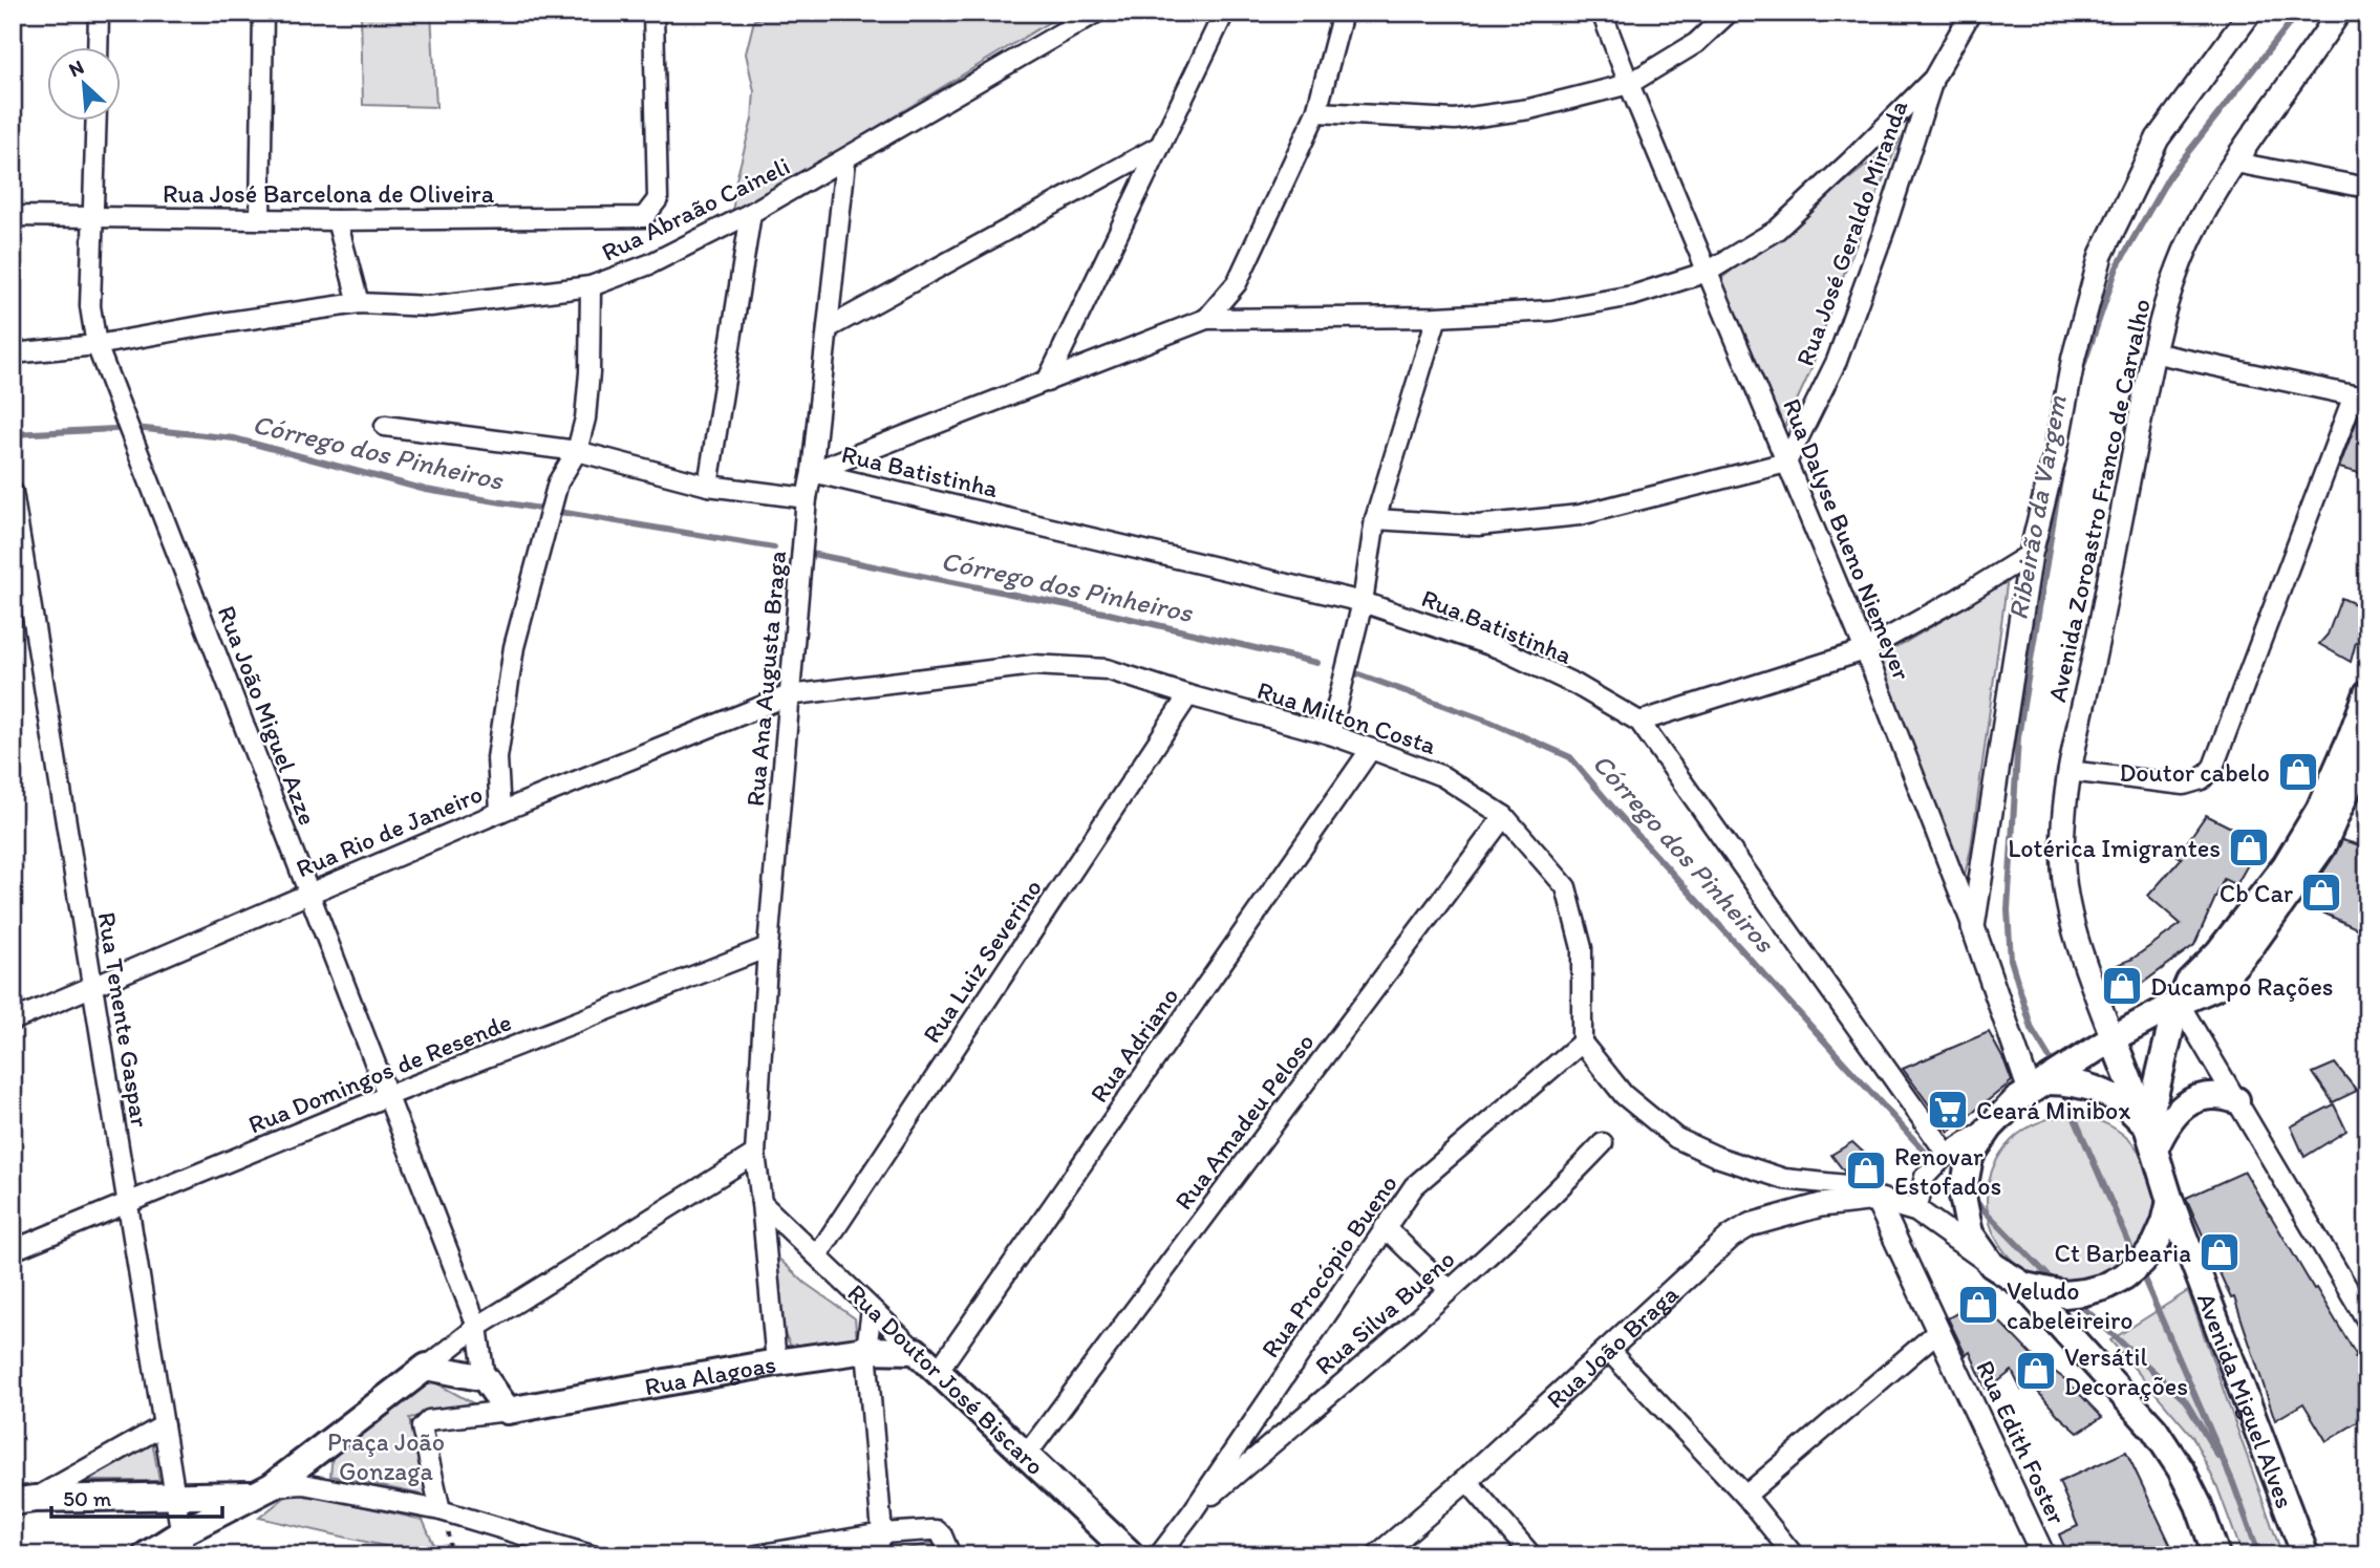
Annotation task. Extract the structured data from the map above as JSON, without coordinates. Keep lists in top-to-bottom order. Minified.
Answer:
{"streets":{"main road":["Rua Alagoas","Rua Doutor José Biscaro","Avenida Miguel Alves"],"street":["Rua José Barcelona de Oliveira","Rua Abraão Caineli","Rua José Geraldo Miranda","Rua Batistinha","Avenida Zoroastro Franco de Carvalho","Rua Dalyse Bueno Niemeyer","Rua Ana Augusta Braga","Rua João Miguel Azze","Rua Milton Costa","Rua Rio de Janeiro","Rua Luiz Severino","Rua Tenente Gaspar","Rua Adriano","Rua Domingos de Resende","Rua Amadeu Peloso","Rua Procópio Bueno","Rua Silva Bueno","Rua João Braga","Rua Edith Foster"]},"crossings":[["Rua José Barcelona de Oliveira","Rua João Miguel Azze"],["Rua Abraão Caineli","Rua Ana Augusta Braga"],["Rua Abraão Caineli","Rua João Miguel Azze"],["Rua José Geraldo Miranda","Rua Dalyse Bueno Niemeyer"],["Rua Batistinha","Rua Ana Augusta Braga"],["Avenida Zoroastro Franco de Carvalho","Rua Dalyse Bueno Niemeyer"],["Avenida Zoroastro Franco de Carvalho","Avenida Miguel Alves"],["Rua Dalyse Bueno Niemeyer","Avenida Miguel Alves"],["Rua Ana Augusta Braga","Rua Milton Costa"],["Rua Ana Augusta Braga","Rua Rio de Janeiro"],["Rua Ana Augusta Braga","Rua Domingos de Resende"],["Rua Ana Augusta Braga","Rua Alagoas"],["Rua Ana Augusta Braga","Rua Doutor José Biscaro"],["Rua João Miguel Azze","Rua Rio de Janeiro"],["Rua João Miguel Azze","Rua Domingos de Resende"],["Rua Milton Costa","Rua Rio de Janeiro"],["Rua Milton Costa","Rua Luiz Severino"],["Rua Milton Costa","Rua Adriano"],["Rua Milton Costa","Rua Amadeu Peloso"],["Rua Milton Costa","Rua Procópio Bueno"],["Rua Rio de Janeiro","Rua Tenente Gaspar"],["Rua Luiz Severino","Rua Doutor José Biscaro"],["Rua Tenente Gaspar","Rua Domingos de Resende"],["Rua Adriano","Rua Doutor José Biscaro"],["Rua Amadeu Peloso","Rua Doutor José Biscaro"],["Rua Procópio Bueno","Rua Silva Bueno"],["Rua João Braga","Rua Edith Foster"],["Rua Alagoas","Rua Doutor José Biscaro"]],"water":["Córrego dos Pinheiros","Ribeirão da Vargem"],"parks":["Praça João Gonzaga"],"places":{"shop":["Doutor cabelo","Lotérica Imigrantes","Cb Car","Ducampo Rações","Renovar Estofados","Ct Barbearia","Veludo cabeleireiro","Versátil Decorações"],"supermarket":["Ceará Minibox"]},"scale_bar":"50 m","north":"top left"}
